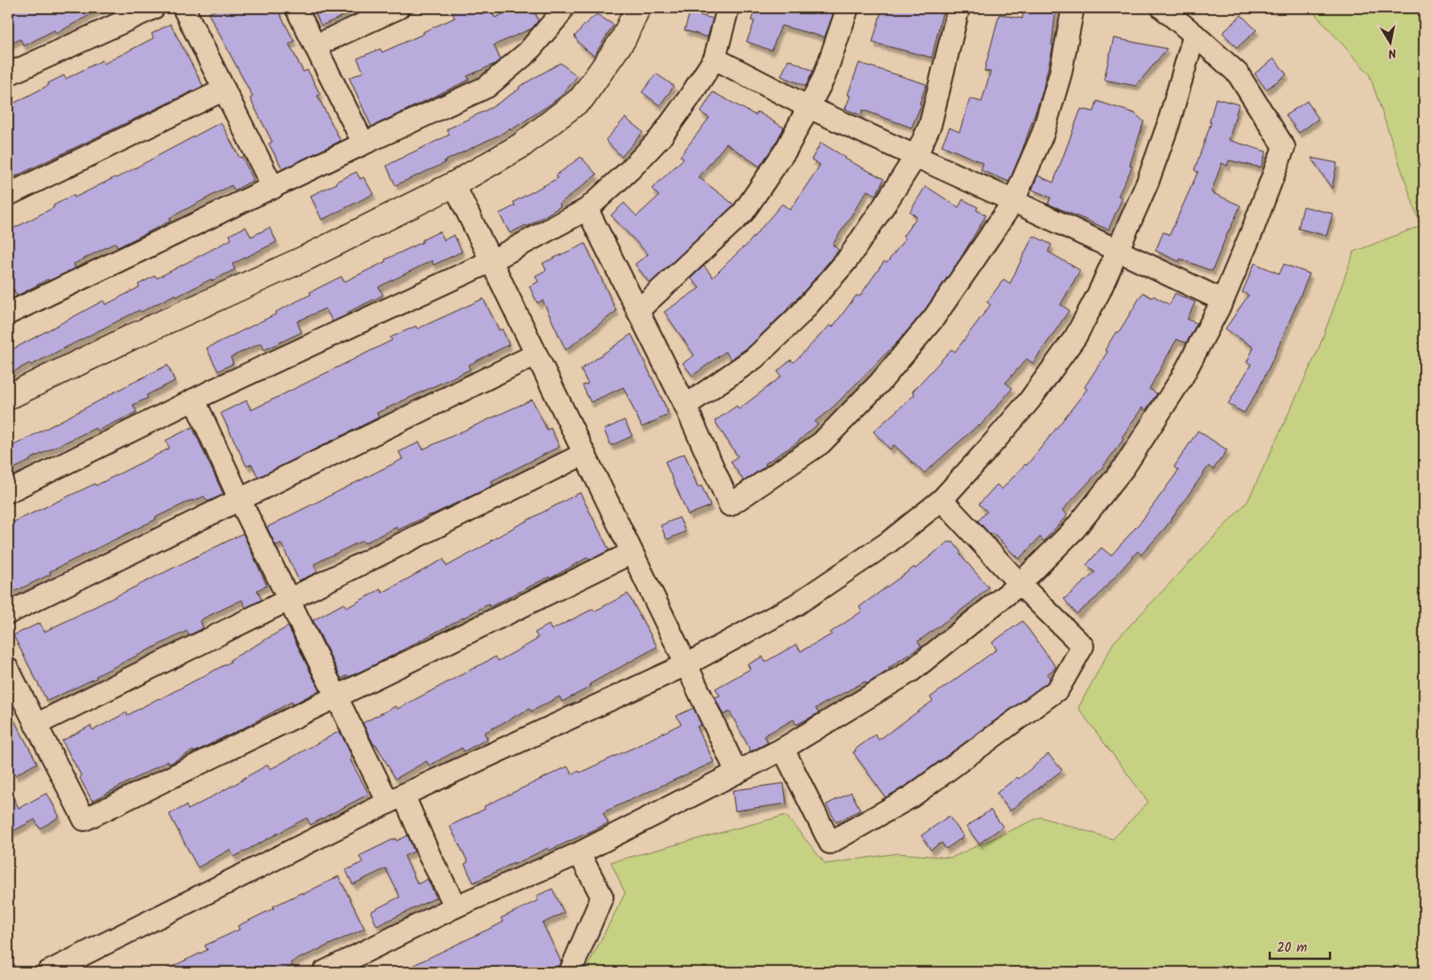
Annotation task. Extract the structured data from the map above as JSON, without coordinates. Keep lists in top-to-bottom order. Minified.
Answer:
{"scale_bar":"20 m","north":"bottom"}
